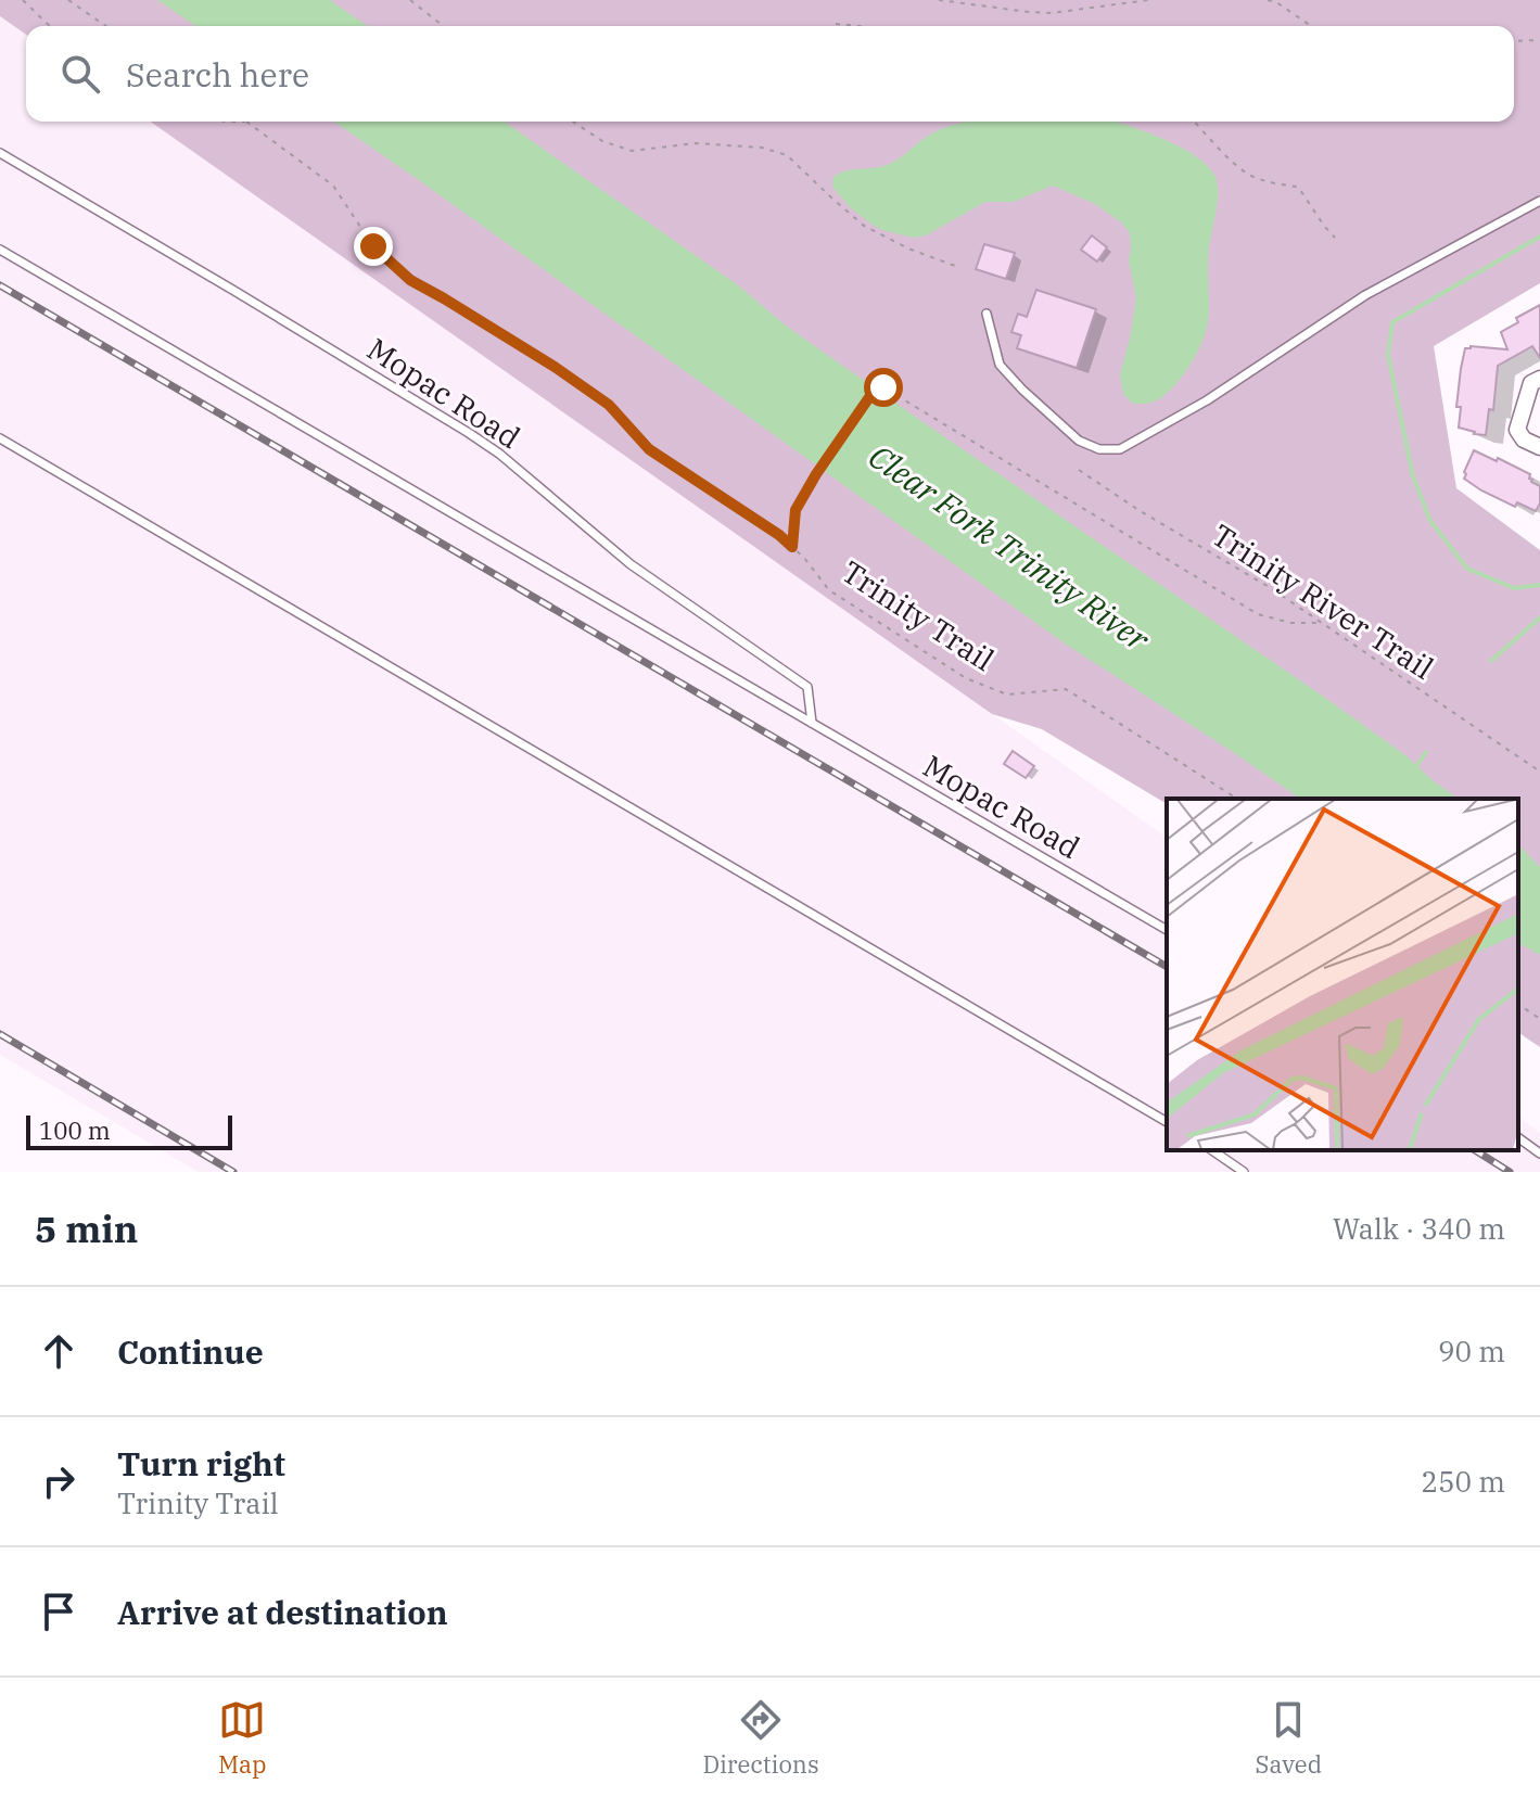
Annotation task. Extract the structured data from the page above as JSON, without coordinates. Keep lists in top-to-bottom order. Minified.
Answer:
{"streets":{"lane":["Mopac Road"],"path":["Trinity River Trail","Trinity Trail"]},"water":["Clear Fork Trinity River"],"scale_bar":"100 m","page":{"search":"Search here","scale":"100 m","heading":["5 min","Walk · 340 m"],"list":[["Continue","90 m"],["Turn right","Trinity Trail","250 m"],"Arrive at destination"],"nav":["Map","Directions","Saved"]}}
